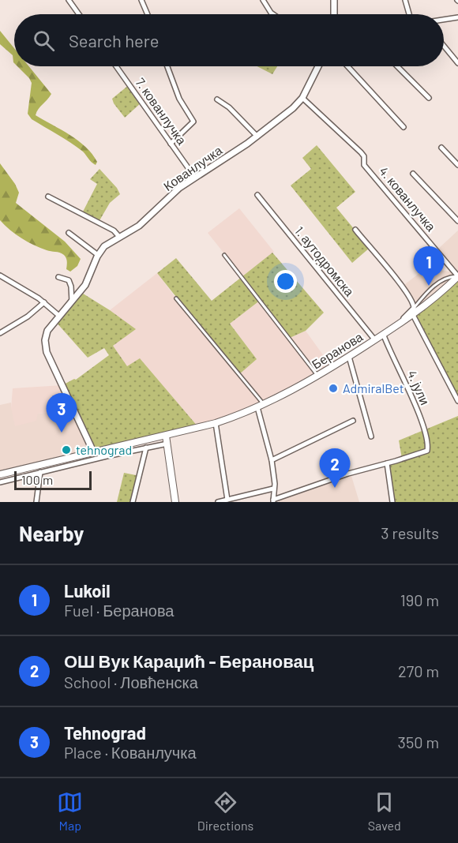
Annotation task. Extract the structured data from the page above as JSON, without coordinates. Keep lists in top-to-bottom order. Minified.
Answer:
{"streets":{"main road":["Беранова"],"street":["7. кованлучка","Кованлучка","4. кованлучка","1. аутодромска","4. јули"]},"crossings":[["7. кованлучка","Кованлучка"],["Кованлучка","4. кованлучка"],["Кованлучка","Беранова"],["4. кованлучка","Беранова"],["1. аутодромска","Беранова"],["Беранова","4. јули"]],"places":["AdmiralBet","tehnograd"],"scale_bar":"100 m","page":{"search":"Search here","pins":["1","3","2"],"scale":"100 m","heading":["Nearby","3 results"],"list":[{"mark":"1","name":"Lukoil","note":"Fuel · Беранова","value":"190 m"},{"mark":"2","name":"ОШ Вук Караџић - Берановац","note":"School · Ловћенска","value":"270 m"},{"mark":"3","name":"Tehnograd","note":"Place · Кованлучка","value":"350 m"}],"nav":["Map","Directions","Saved"]}}
